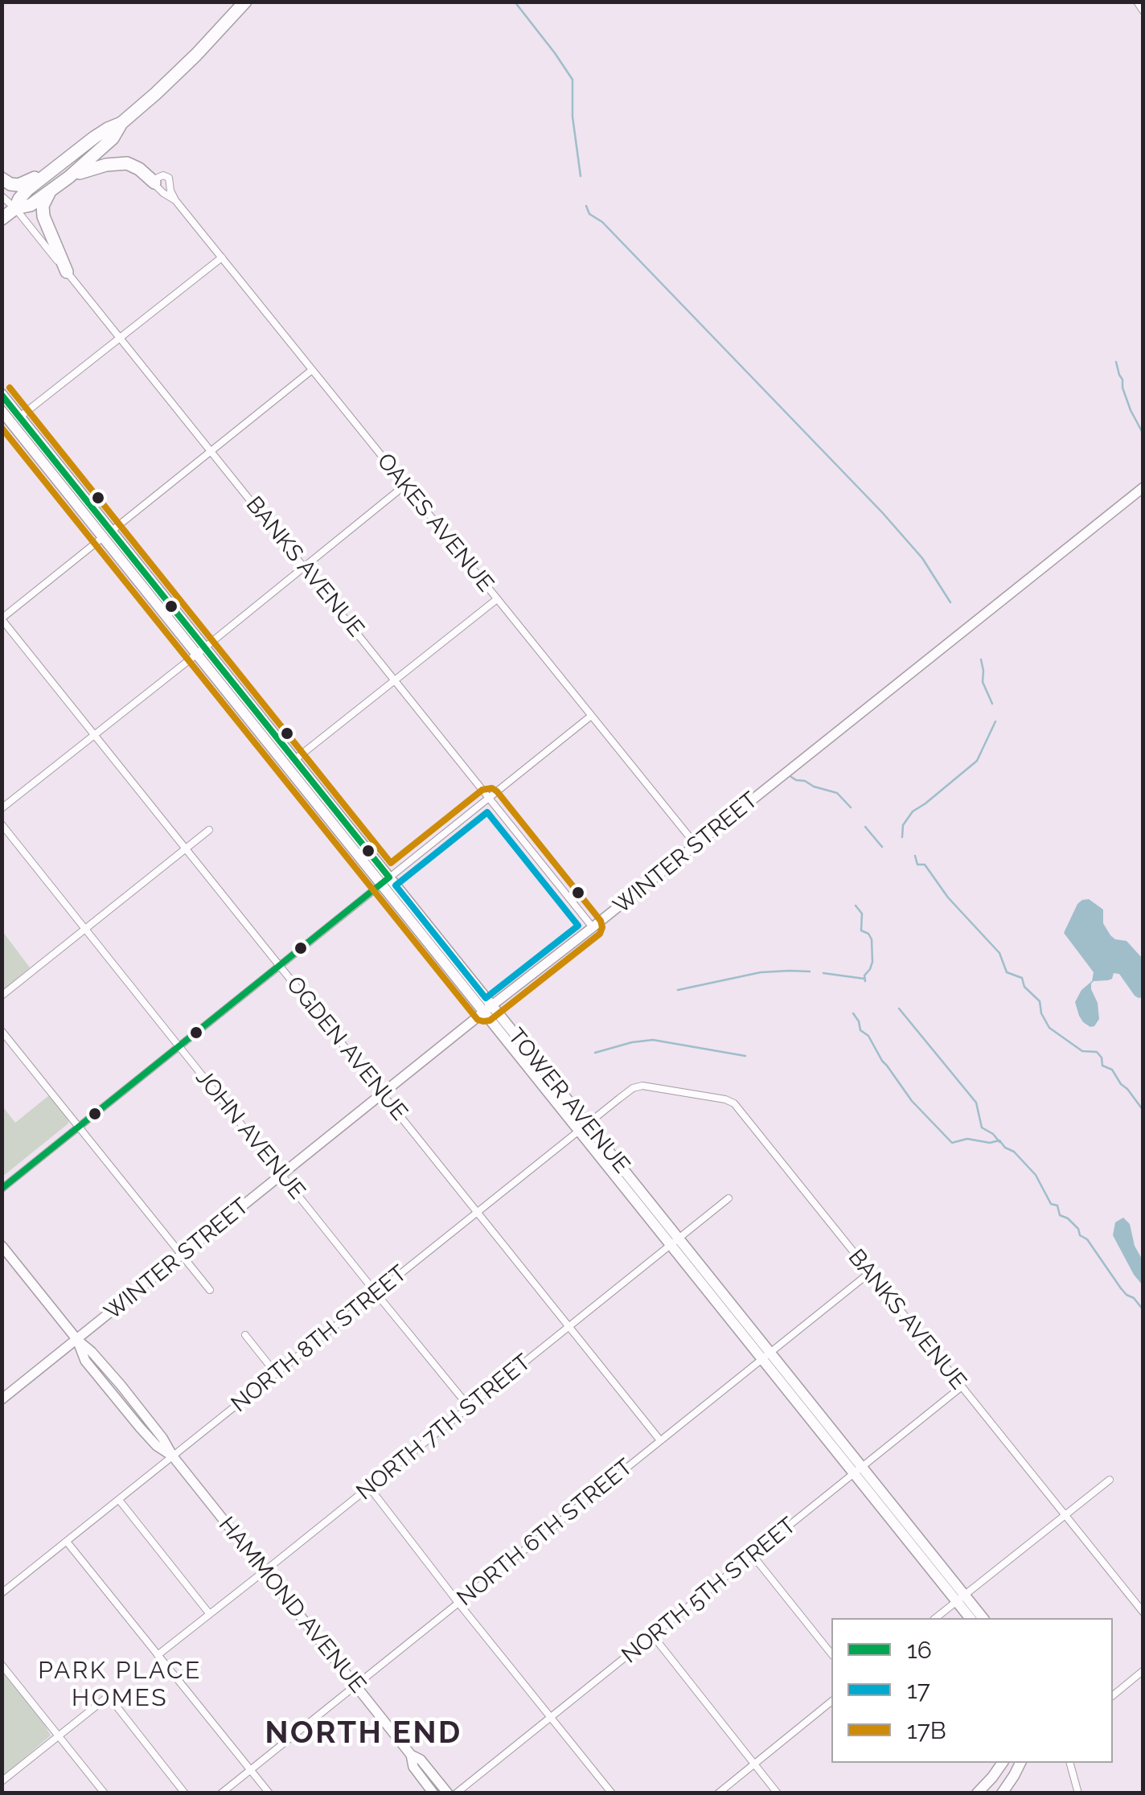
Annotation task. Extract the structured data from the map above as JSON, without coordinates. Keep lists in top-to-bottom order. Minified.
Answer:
{"streets":{"main road":["TOWER AVENUE"],"street":["OAKES AVENUE","BANKS AVENUE","WINTER STREET","OGDEN AVENUE","JOHN AVENUE","NORTH 8TH STREET","NORTH 7TH STREET","NORTH 6TH STREET","NORTH 5TH STREET","HAMMOND AVENUE"]},"crossings":[["OAKES AVENUE","WINTER STREET"],["BANKS AVENUE","WINTER STREET"],["BANKS AVENUE","NORTH 8TH STREET"],["BANKS AVENUE","NORTH 6TH STREET"],["BANKS AVENUE","NORTH 5TH STREET"],["WINTER STREET","OGDEN AVENUE"],["WINTER STREET","TOWER AVENUE"],["WINTER STREET","JOHN AVENUE"],["WINTER STREET","HAMMOND AVENUE"],["OGDEN AVENUE","NORTH 8TH STREET"],["OGDEN AVENUE","NORTH 7TH STREET"],["OGDEN AVENUE","NORTH 6TH STREET"],["TOWER AVENUE","NORTH 8TH STREET"],["TOWER AVENUE","NORTH 7TH STREET"],["TOWER AVENUE","NORTH 6TH STREET"],["TOWER AVENUE","NORTH 5TH STREET"],["JOHN AVENUE","NORTH 8TH STREET"],["JOHN AVENUE","NORTH 7TH STREET"],["NORTH 8TH STREET","HAMMOND AVENUE"],["NORTH 7TH STREET","HAMMOND AVENUE"],["NORTH 6TH STREET","HAMMOND AVENUE"]],"districts":["PARK PLACE HOMES","NORTH END"],"lines":["transit line 17B","transit line 16","transit line 17"],"legend":["16","17","17B"]}
